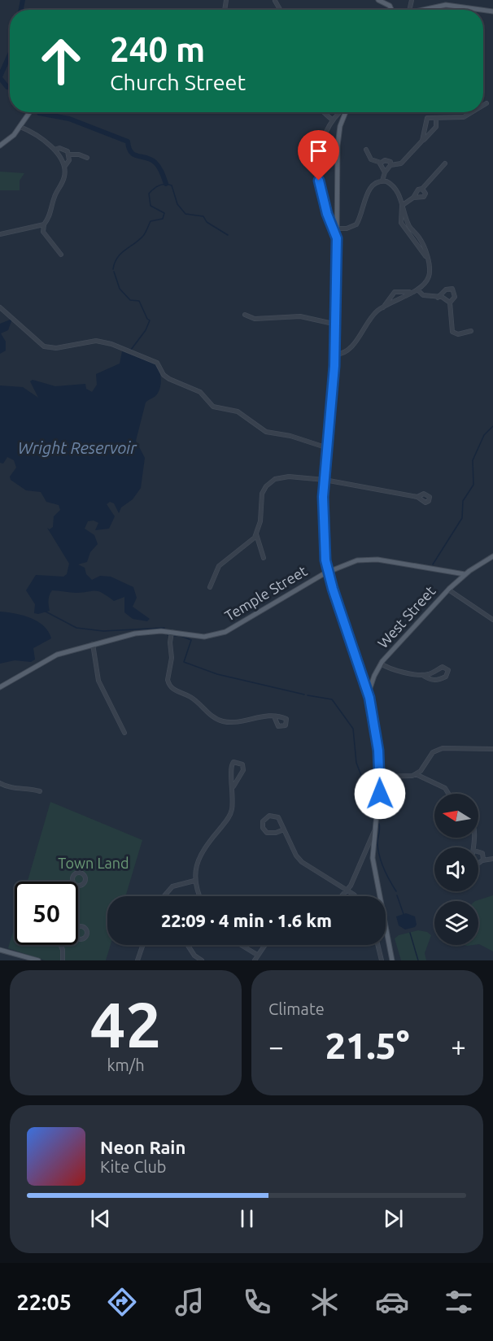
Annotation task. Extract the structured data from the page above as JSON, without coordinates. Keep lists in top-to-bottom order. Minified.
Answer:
{"streets":{"main road":["Temple Street","West Street"]},"crossings":[["Temple Street","West Street"]],"water":["Wright Reservoir"],"parks":["Town Land"],"north":"left","page":{"turn":["240 m","Church Street"],"limit":"50","trip":"22:09 · 4 min · 1.6 km","tile":[["42","km/h"],"Climate"],"heat":["−","21.5°","+"],"song":["Neon Rain","Kite Club"],"tabs":"22:05"}}
